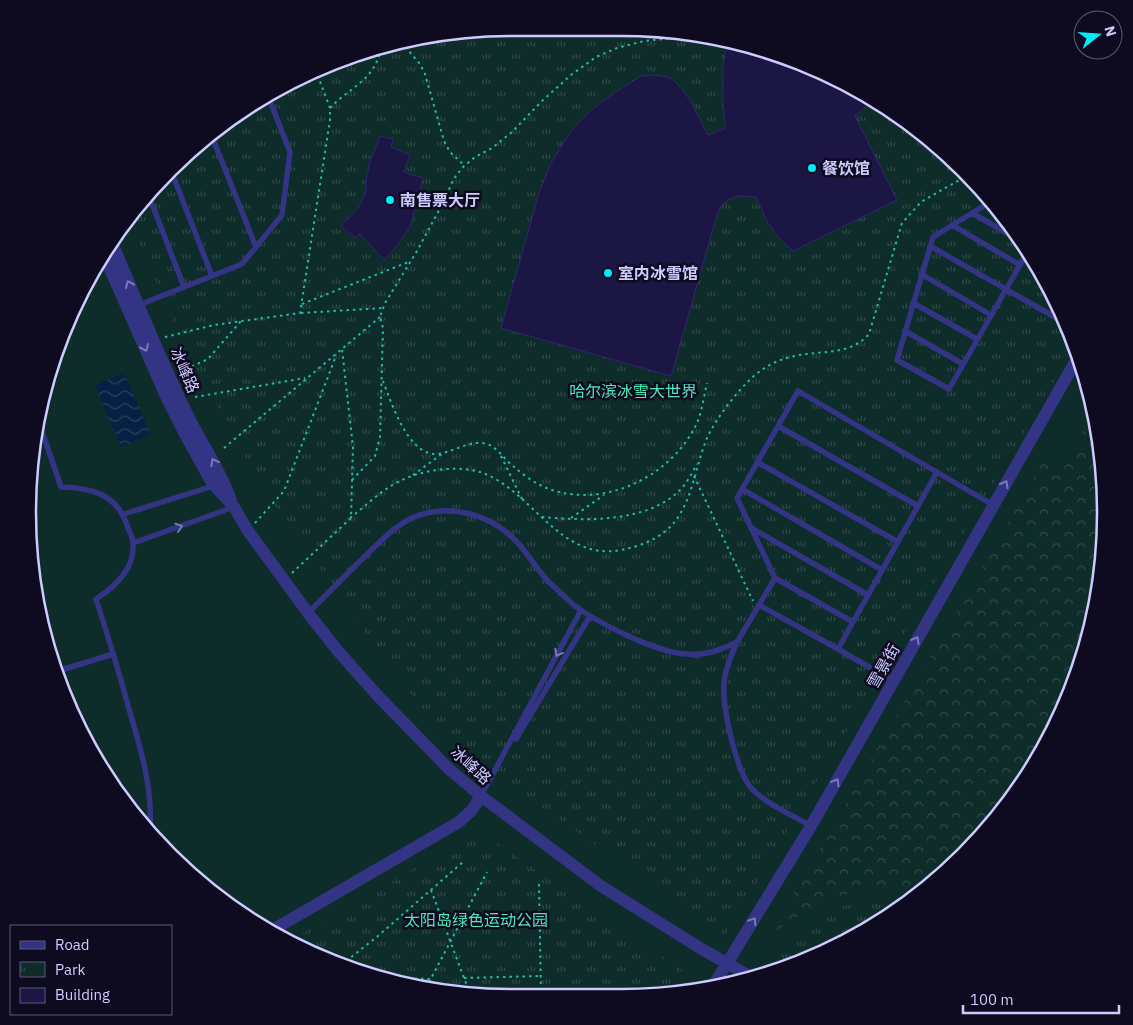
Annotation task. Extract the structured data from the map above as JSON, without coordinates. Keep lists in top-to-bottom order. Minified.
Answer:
{"streets":{"street":["冰峰路","雪景街"]},"crossings":[["冰峰路","雪景街"]],"one_way":["雪景街"],"parks":["哈尔滨冰雪大世界","太阳岛绿色运动公园"],"places":["餐饮馆","南售票大厅","室内冰雪馆"],"legend":["Road","Park","Building"],"scale_bar":"100 m","north":"right"}
